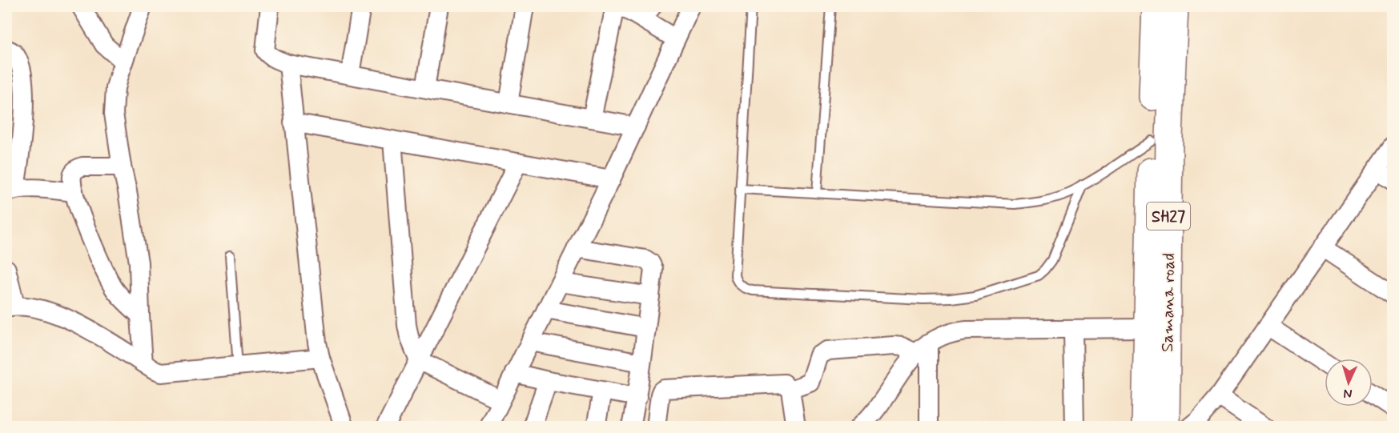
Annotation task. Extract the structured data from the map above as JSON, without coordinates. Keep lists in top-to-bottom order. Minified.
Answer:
{"streets":{"main road":["SH27","Samana road"]},"north":"bottom"}
